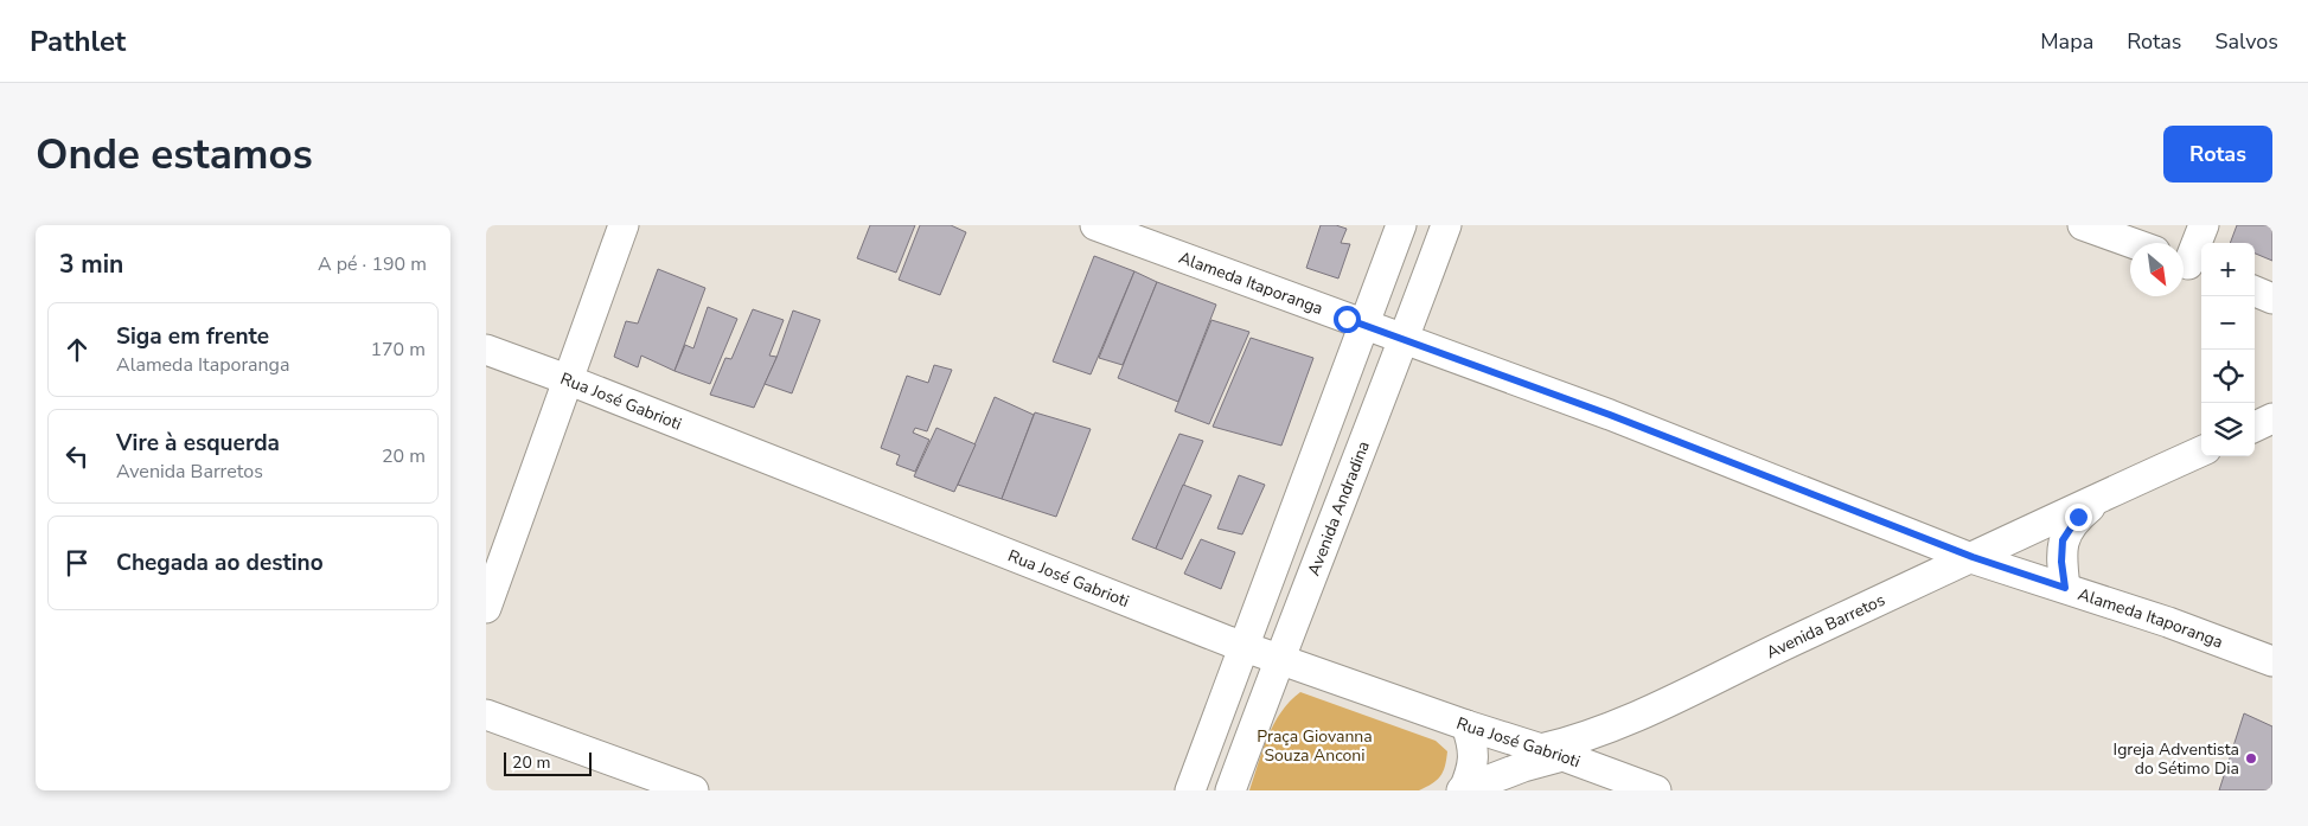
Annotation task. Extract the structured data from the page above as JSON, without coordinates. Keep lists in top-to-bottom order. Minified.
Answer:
{"streets":{"street":["Alameda Itaporanga","Rua José Gabrioti","Avenida Andradina","Avenida Barretos"]},"crossings":[["Alameda Itaporanga","Avenida Andradina"],["Alameda Itaporanga","Avenida Barretos"],["Rua José Gabrioti","Avenida Andradina"],["Rua José Gabrioti","Avenida Barretos"]],"parks":["Praça Giovanna Souza Anconi"],"places":["Igreja Adventista do Sétimo Dia"],"scale_bar":"20 m","north":"bottom right","page":{"header":"Pathlet","nav":["Mapa","Rotas","Salvos"],"buttons":"Rotas","title":"Onde estamos","heading":["3 min","A pé · 190 m"],"map_buttons":["+","−"],"list":[["Siga em frente","Alameda Itaporanga","170 m"],["Vire à esquerda","Avenida Barretos","20 m"],"Chegada ao destino"],"scale":"20 m"}}
